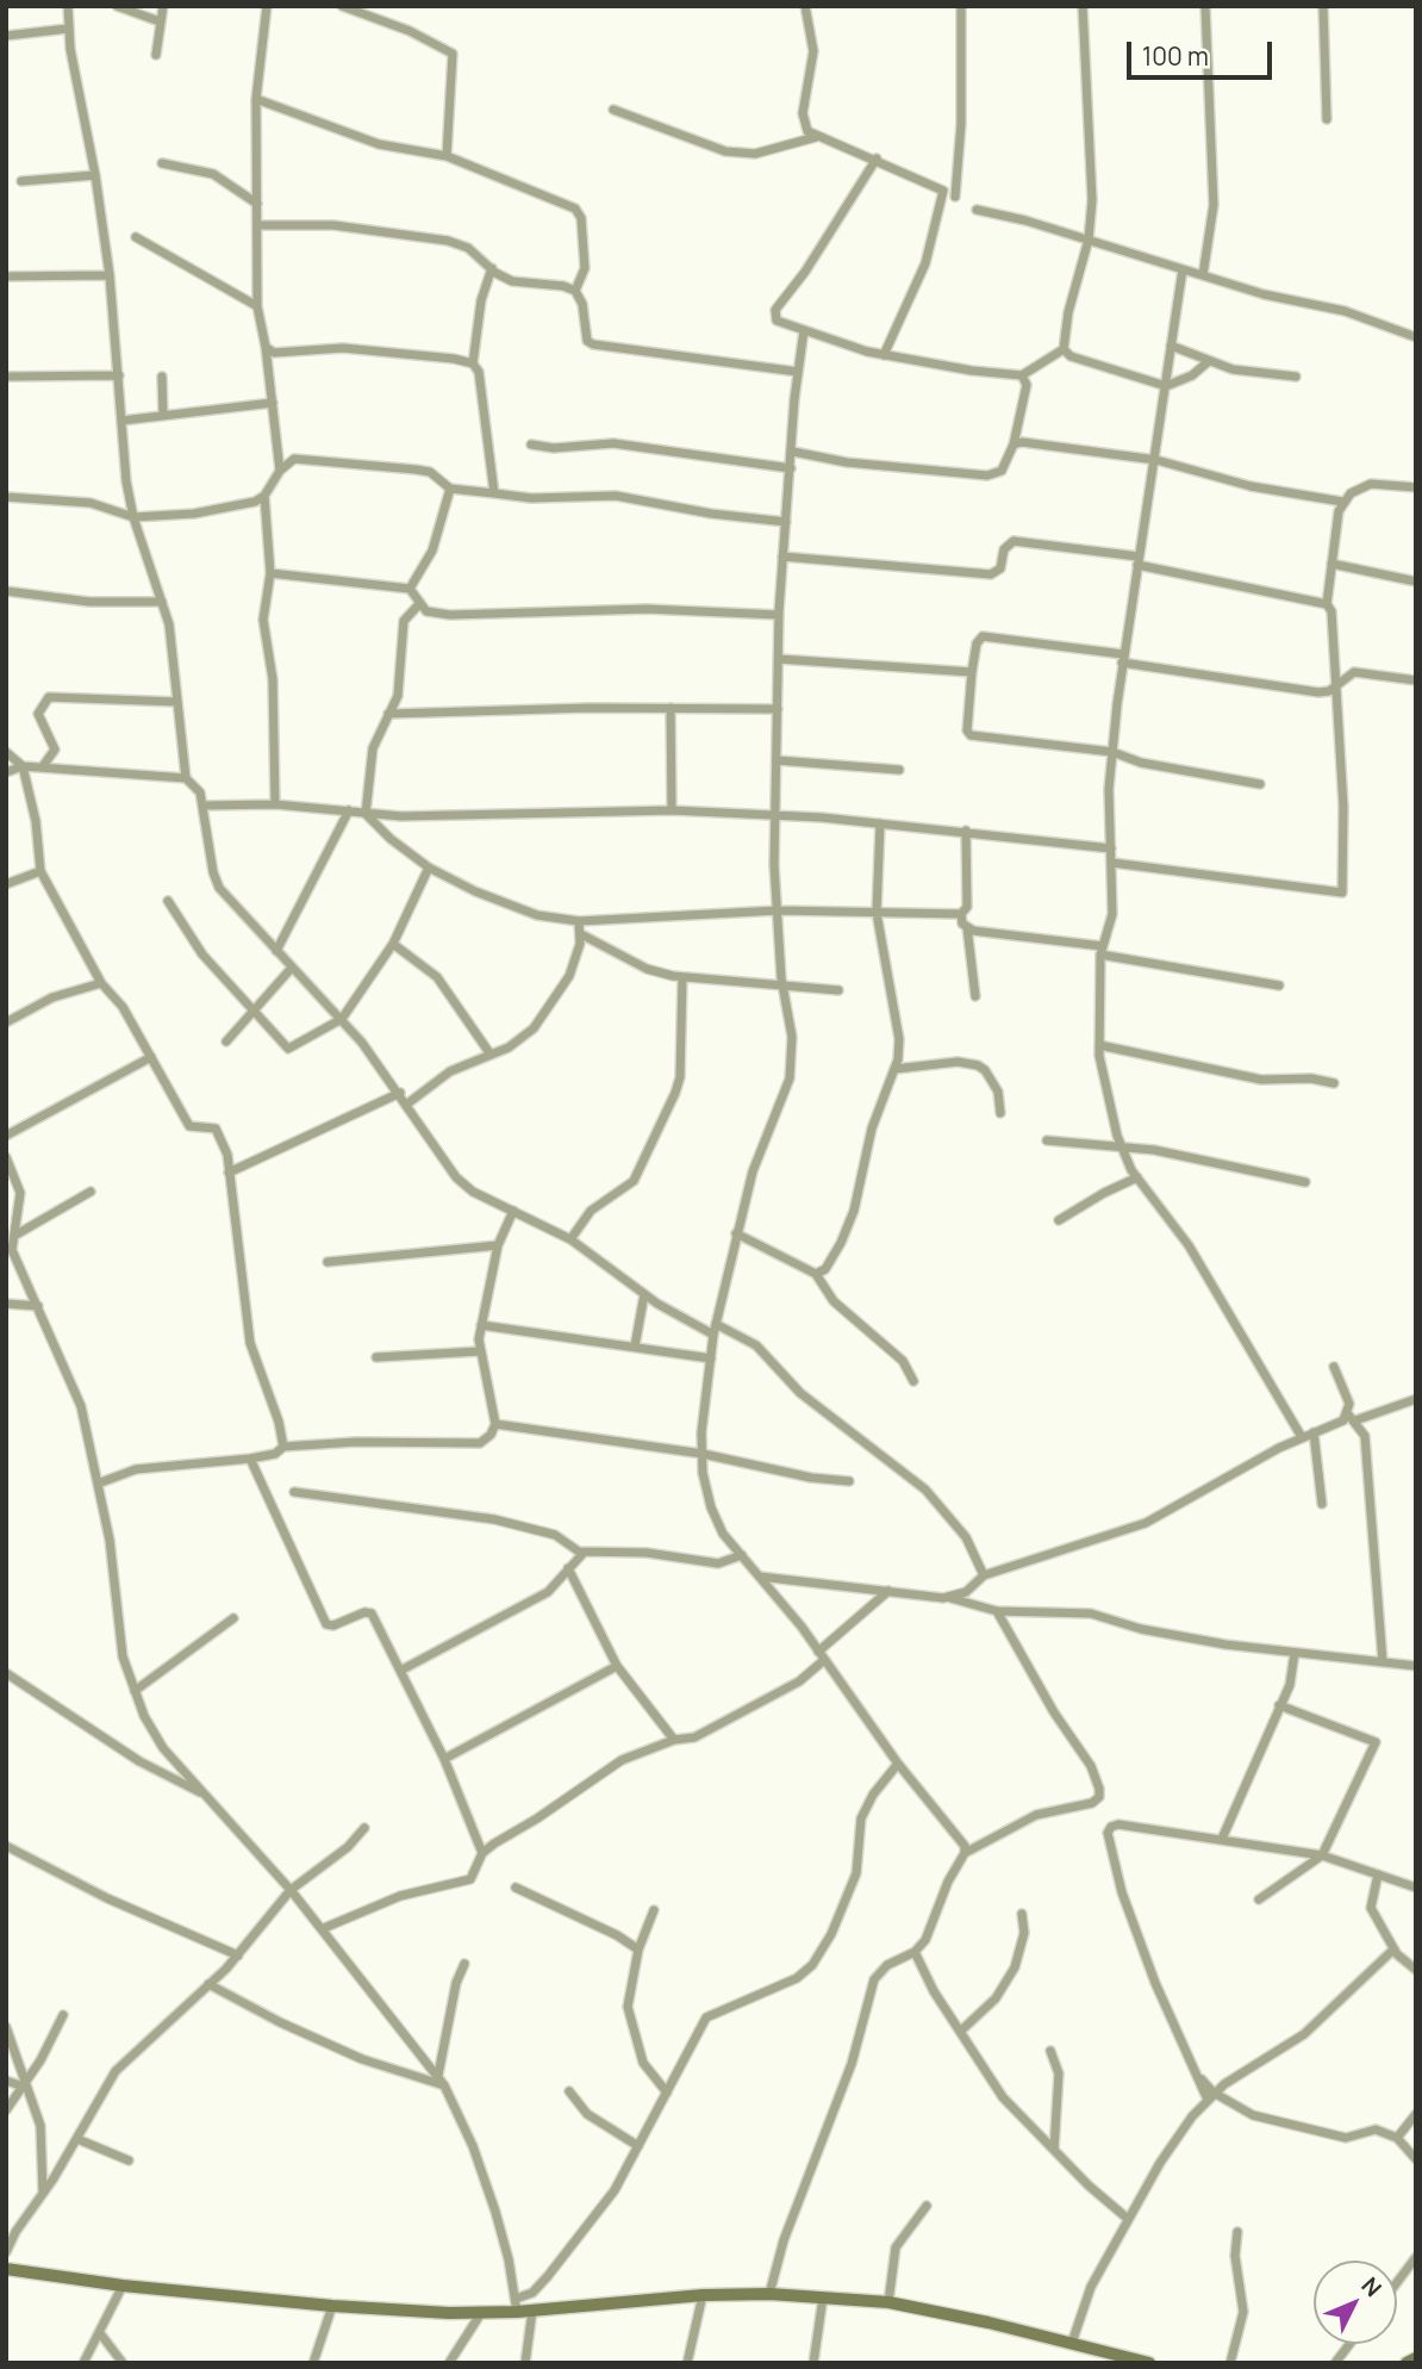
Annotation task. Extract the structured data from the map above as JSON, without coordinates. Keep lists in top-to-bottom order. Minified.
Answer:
{"scale_bar":"100 m","north":"top right"}
